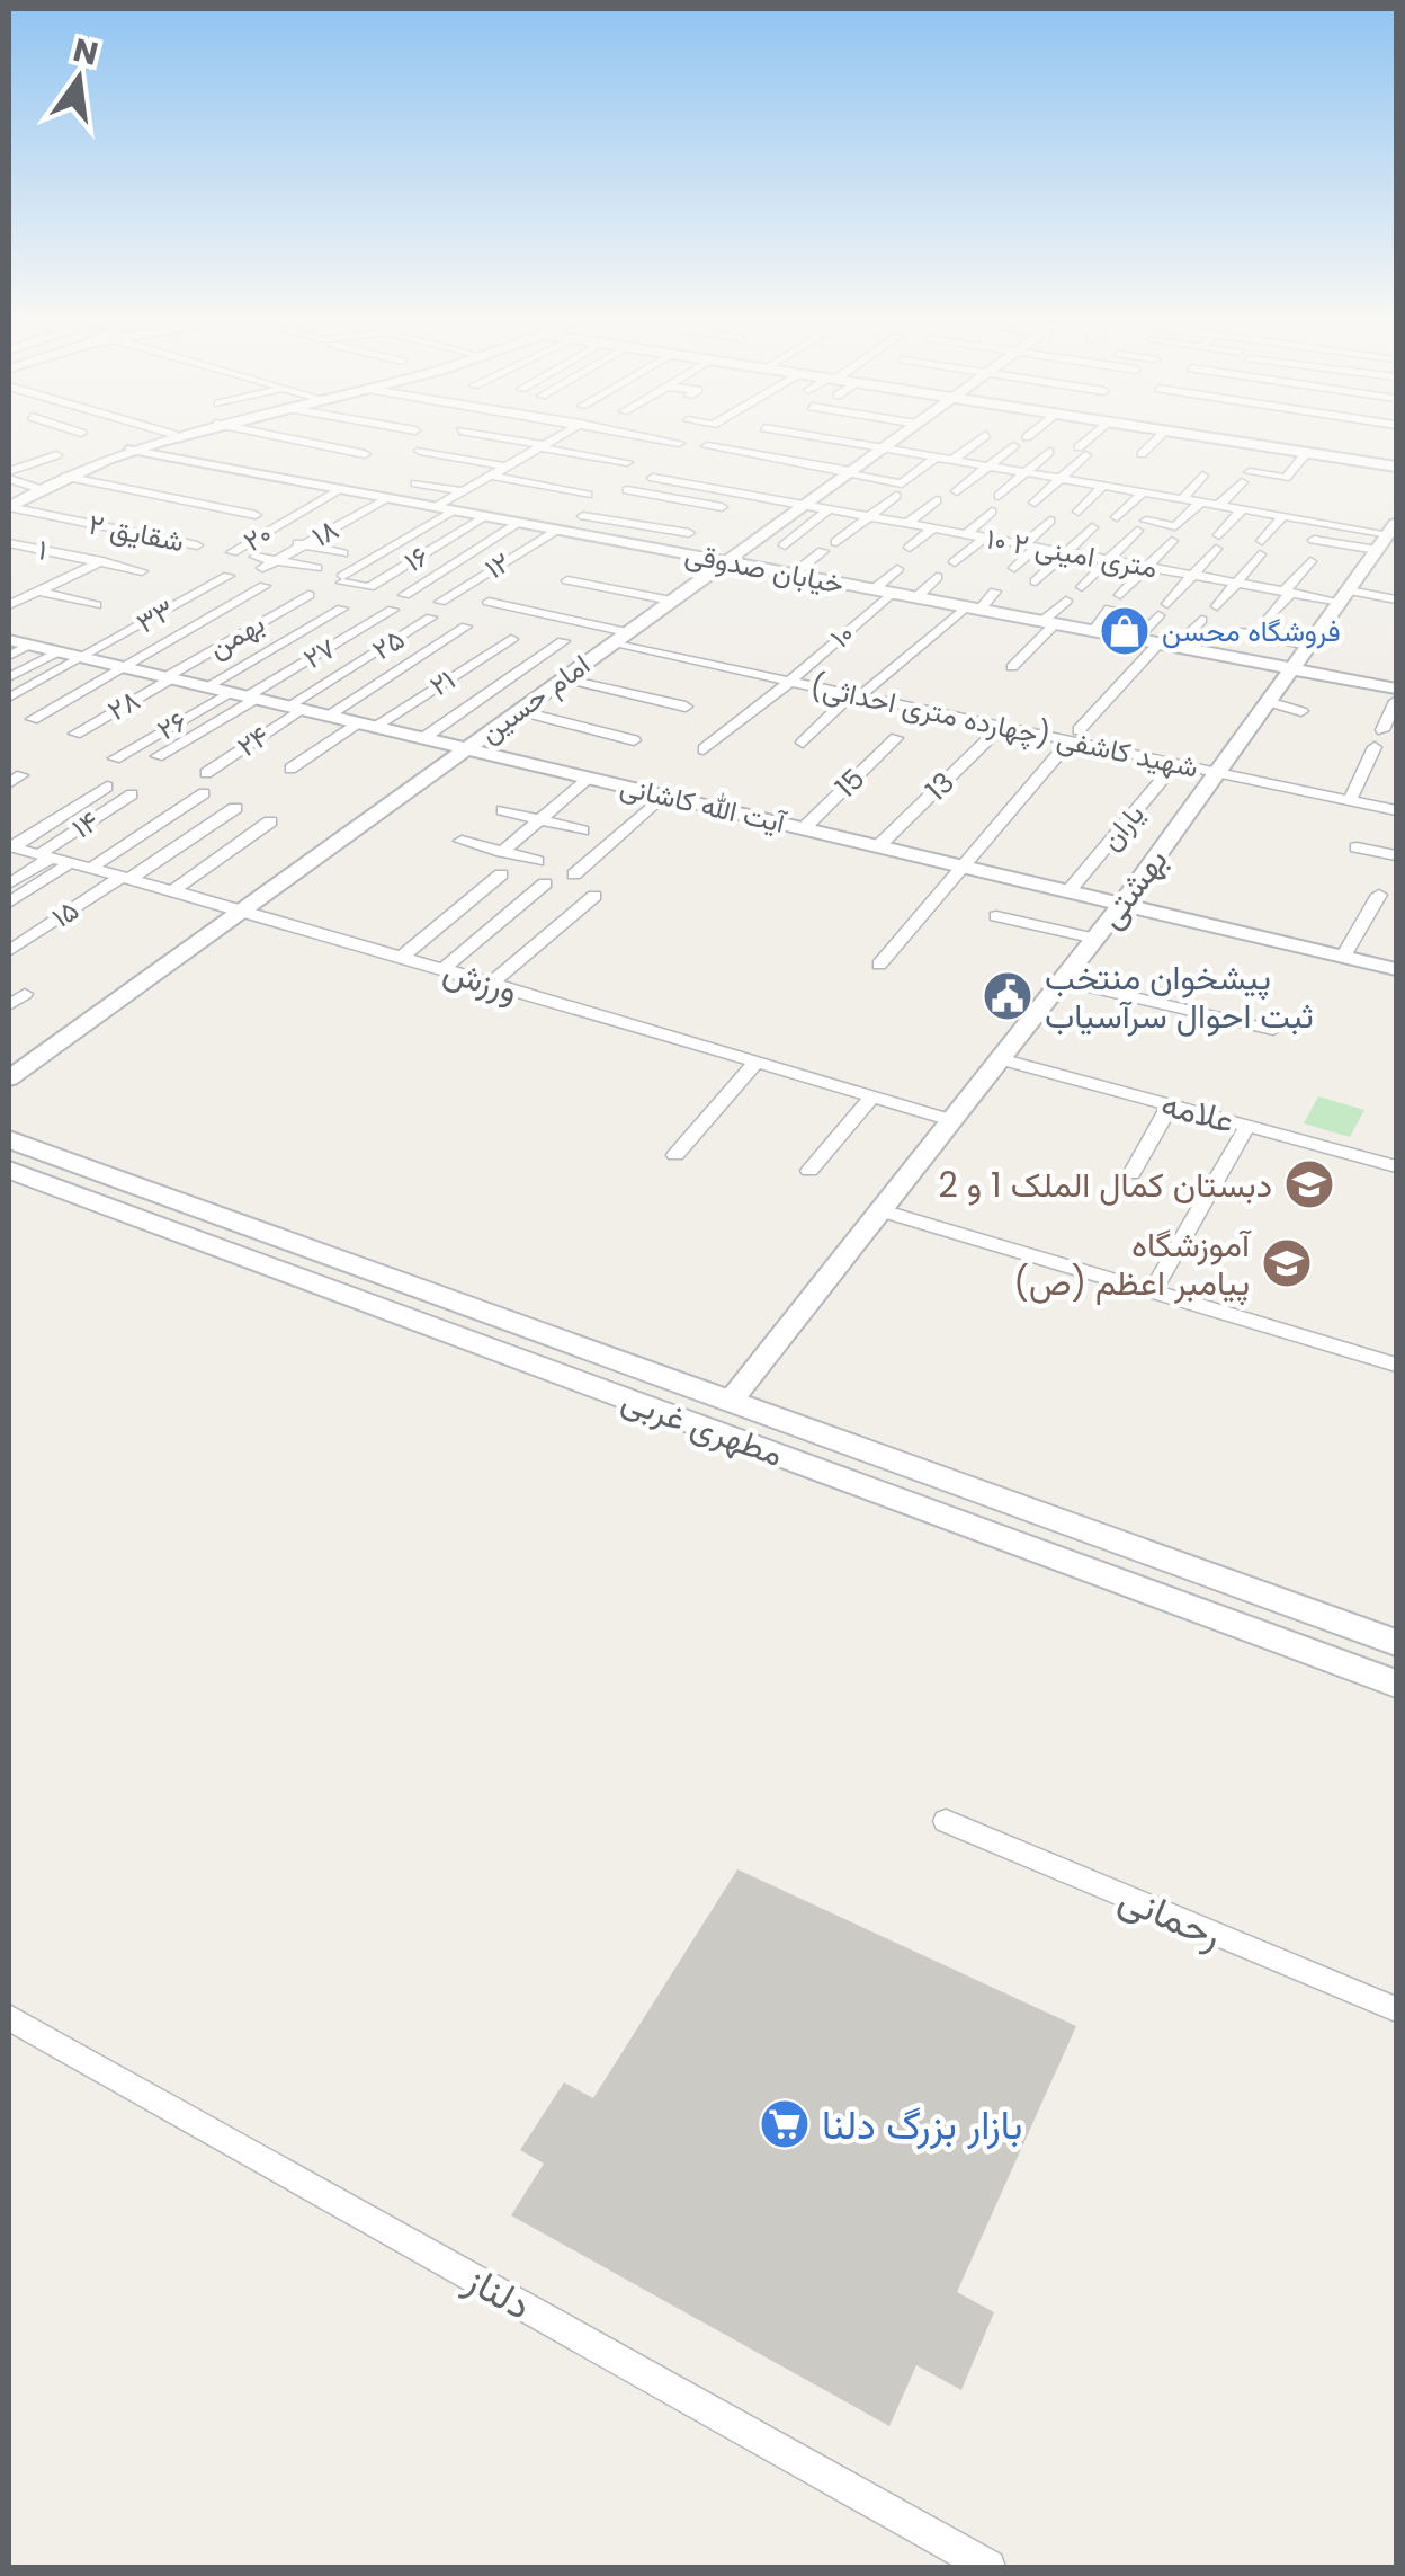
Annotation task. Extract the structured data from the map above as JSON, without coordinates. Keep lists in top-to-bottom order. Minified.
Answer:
{"streets":{"main road":["مطهری غربی"],"street":["شقایق ۲","۱۸","۲۰","۱","۱۰ متری امینی ۲","۱۶","۱۲","خیابان صدوقی","۳۳","بهمن","۱۰","۲۵","۲۷","۲۱","امام حسین","۲۸","۲۶","شهید کاشفی (چهارده متری احداثی)","۲۴","15","13","آیت الله کاشانی","۱۴","یاران","بهشتی","۱۵","ورزش","علامه","رحمانی","دلناز"]},"crossings":[["۱۸","خیابان صدوقی"],["۲۰","خیابان صدوقی"],["۱۰ متری امینی ۲","امام حسین"],["۱۰ متری امینی ۲","بهشتی"],["۱۶","خیابان صدوقی"],["۱۲","خیابان صدوقی"],["خیابان صدوقی","۱۰"],["خیابان صدوقی","امام حسین"],["خیابان صدوقی","بهشتی"],["۳۳","آیت الله کاشانی"],["بهمن","۲۸"],["بهمن","آیت الله کاشانی"],["۱۰","شهید کاشفی (چهارده متری احداثی)"],["۲۵","۲۴"],["۲۵","آیت الله کاشانی"],["۲۷","۲۶"],["۲۷","آیت الله کاشانی"],["۲۱","آیت الله کاشانی"],["امام حسین","شهید کاشفی (چهارده متری احداثی)"],["امام حسین","آیت الله کاشانی"],["امام حسین","ورزش"],["۲۸","آیت الله کاشانی"],["۲۶","آیت الله کاشانی"],["شهید کاشفی (چهارده متری احداثی)","13"],["شهید کاشفی (چهارده متری احداثی)","یاران"],["شهید کاشفی (چهارده متری احداثی)","بهشتی"],["۲۴","آیت الله کاشانی"],["15","آیت الله کاشانی"],["13","آیت الله کاشانی"],["آیت الله کاشانی","یاران"],["آیت الله کاشانی","بهشتی"],["۱۴","ورزش"],["بهشتی","ورزش"],["بهشتی","علامه"],["بهشتی","مطهری غربی"],["۱۵","ورزش"]],"places":{"shop":["فروشگاه محسن"],"public building":["پیشخوان منتخب ثبت احوال سرآسیاب"],"school or university":["دبستان کمال الملک 1 و 2","آموزشگاه پیامبر اعظم (ص)"],"supermarket":["بازار بزرگ دلنا"]},"north":"top"}
